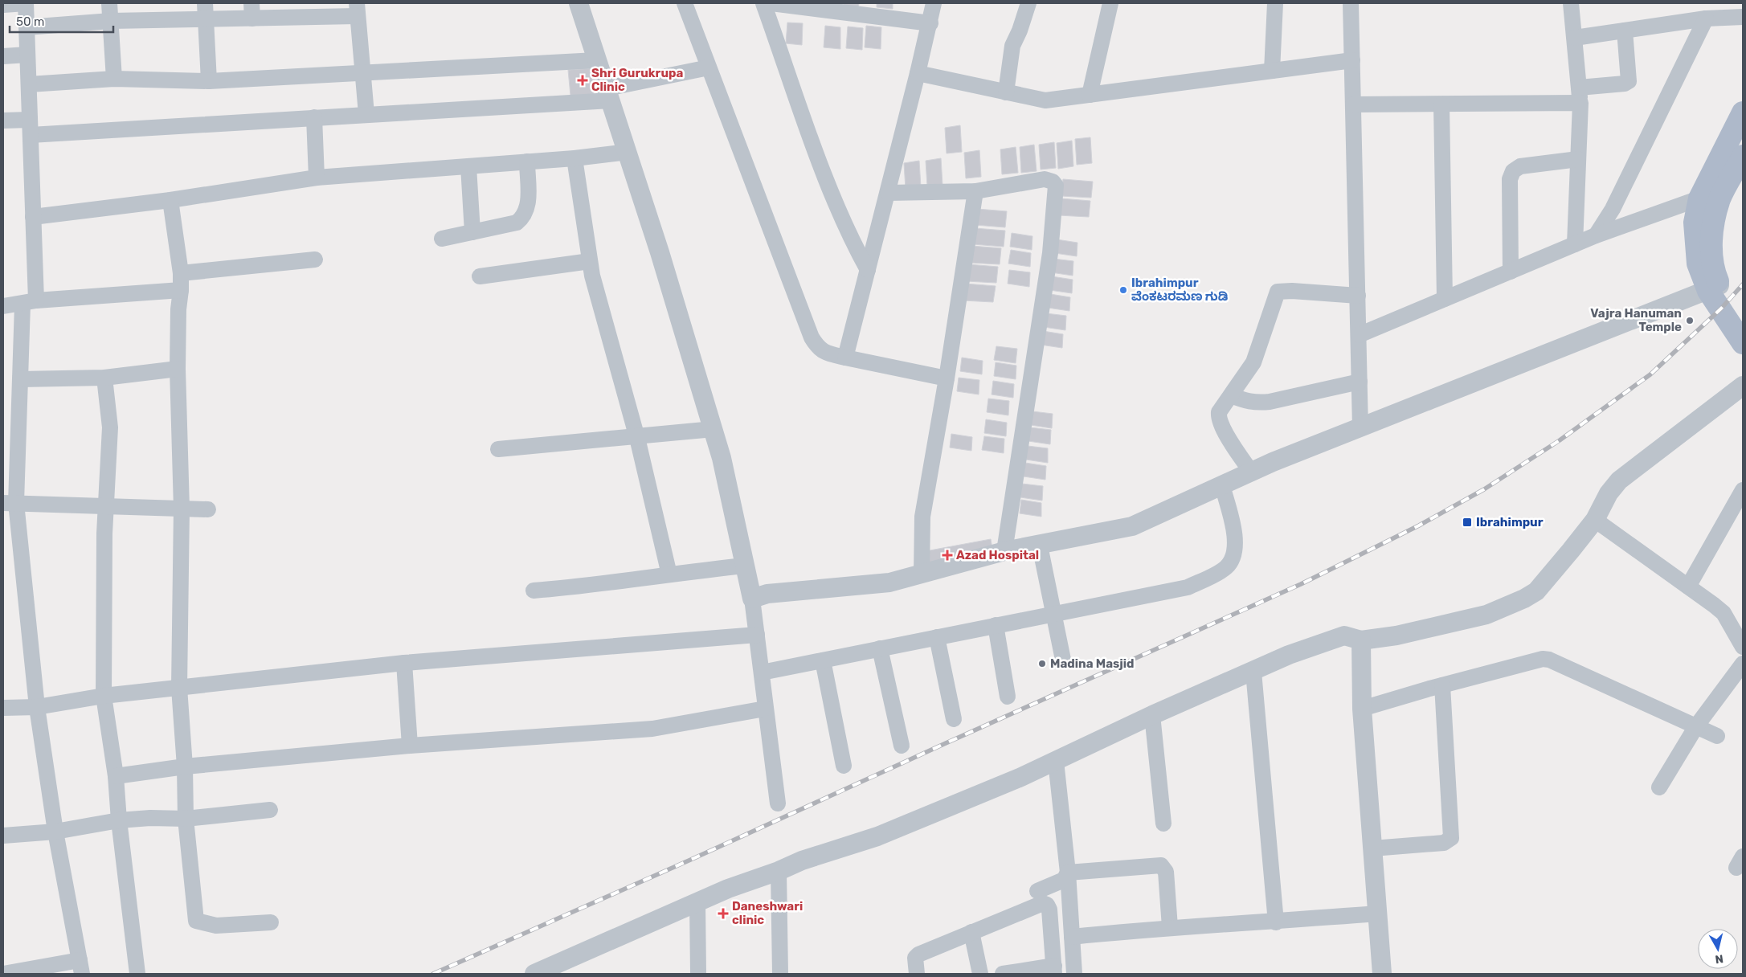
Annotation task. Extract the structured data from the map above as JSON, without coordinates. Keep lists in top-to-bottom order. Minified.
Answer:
{"places":{"health":["Shri Gurukrupa Clinic","Azad Hospital","Daneshwari clinic"],"other":["Ibrahimpur ವೆಂಕಟರಮಣ ಗುಡಿ","Vajra Hanuman Temple","Madina Masjid"],"transit":["Ibrahimpur"]},"scale_bar":"50 m","north":"bottom"}
